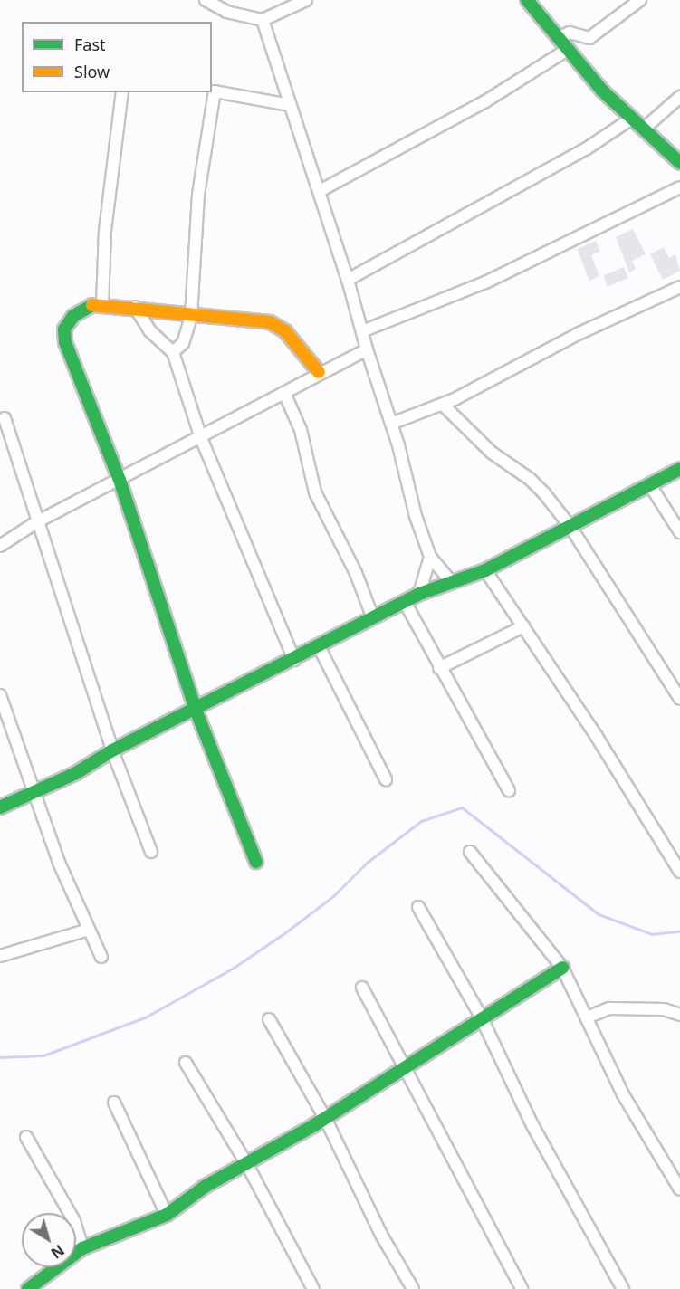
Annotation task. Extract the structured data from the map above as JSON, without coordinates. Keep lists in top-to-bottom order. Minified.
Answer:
{"legend":["Fast","Slow"],"north":"bottom right"}
